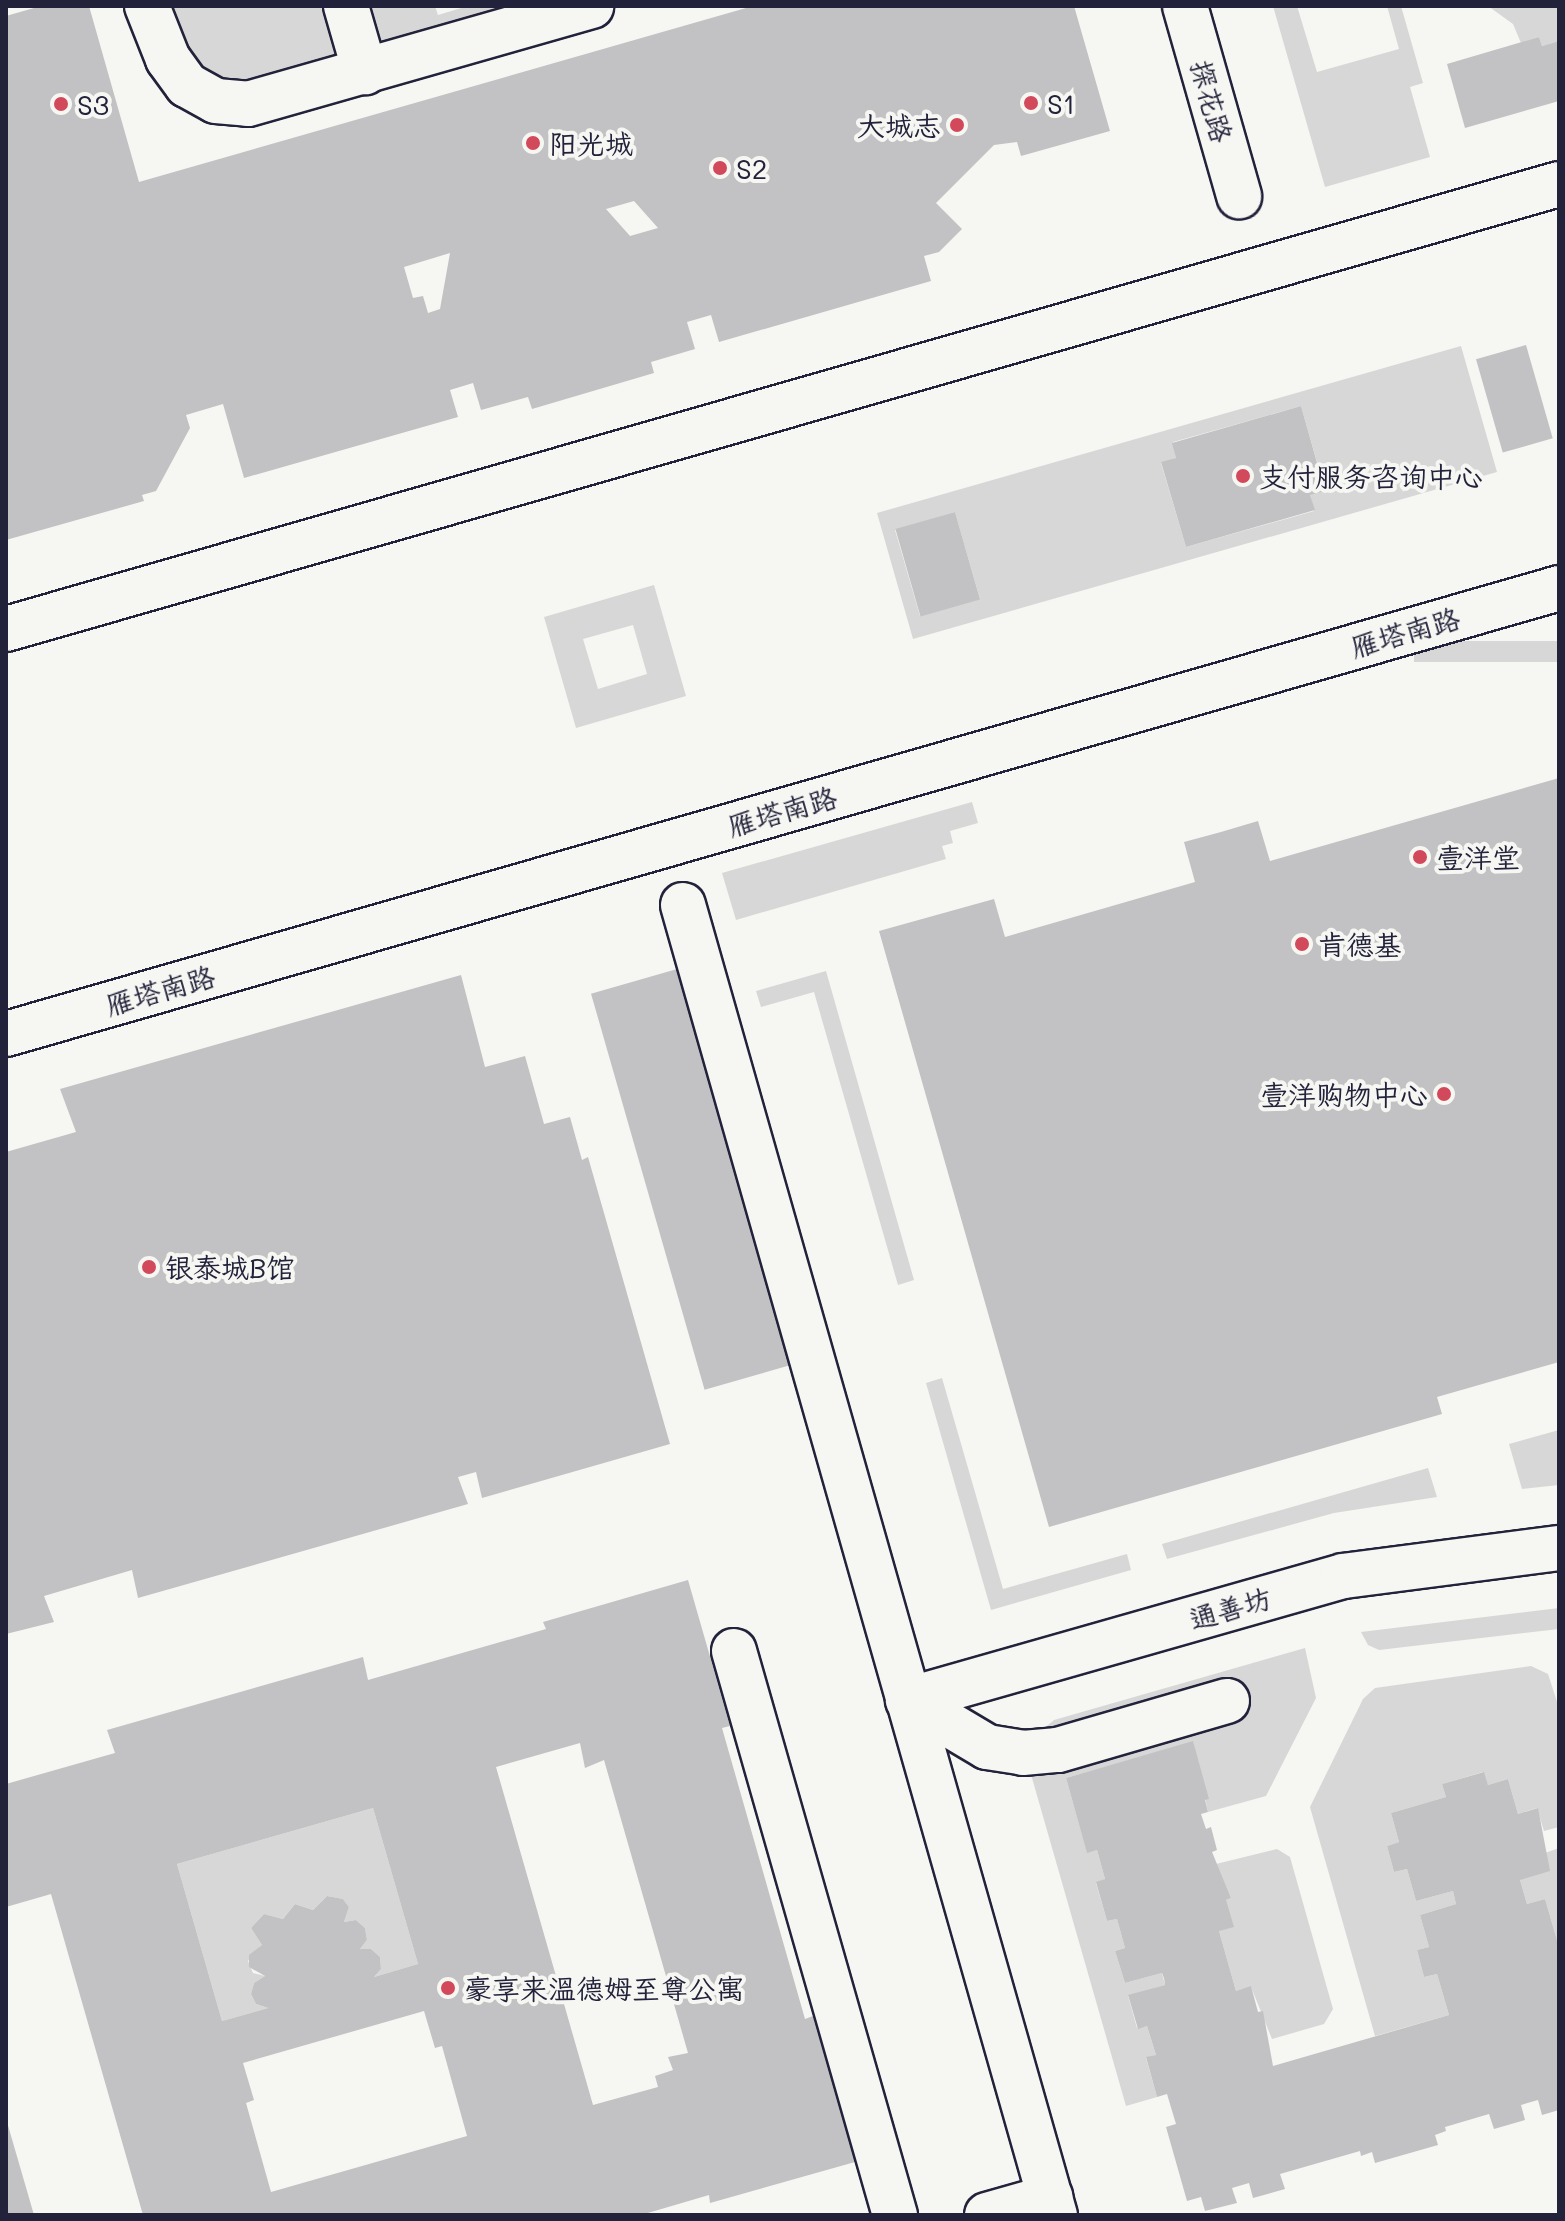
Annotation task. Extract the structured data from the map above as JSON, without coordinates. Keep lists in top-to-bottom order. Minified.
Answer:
{"streets":{"street":["探花路","雁塔南路","通善坊"]},"places":["S1","S3","大城志","阳光城","S2","支付服务咨询中心","壹洋堂","肯德基","壹洋购物中心","银泰城B馆","豪享来温德姆至尊公寓"]}
